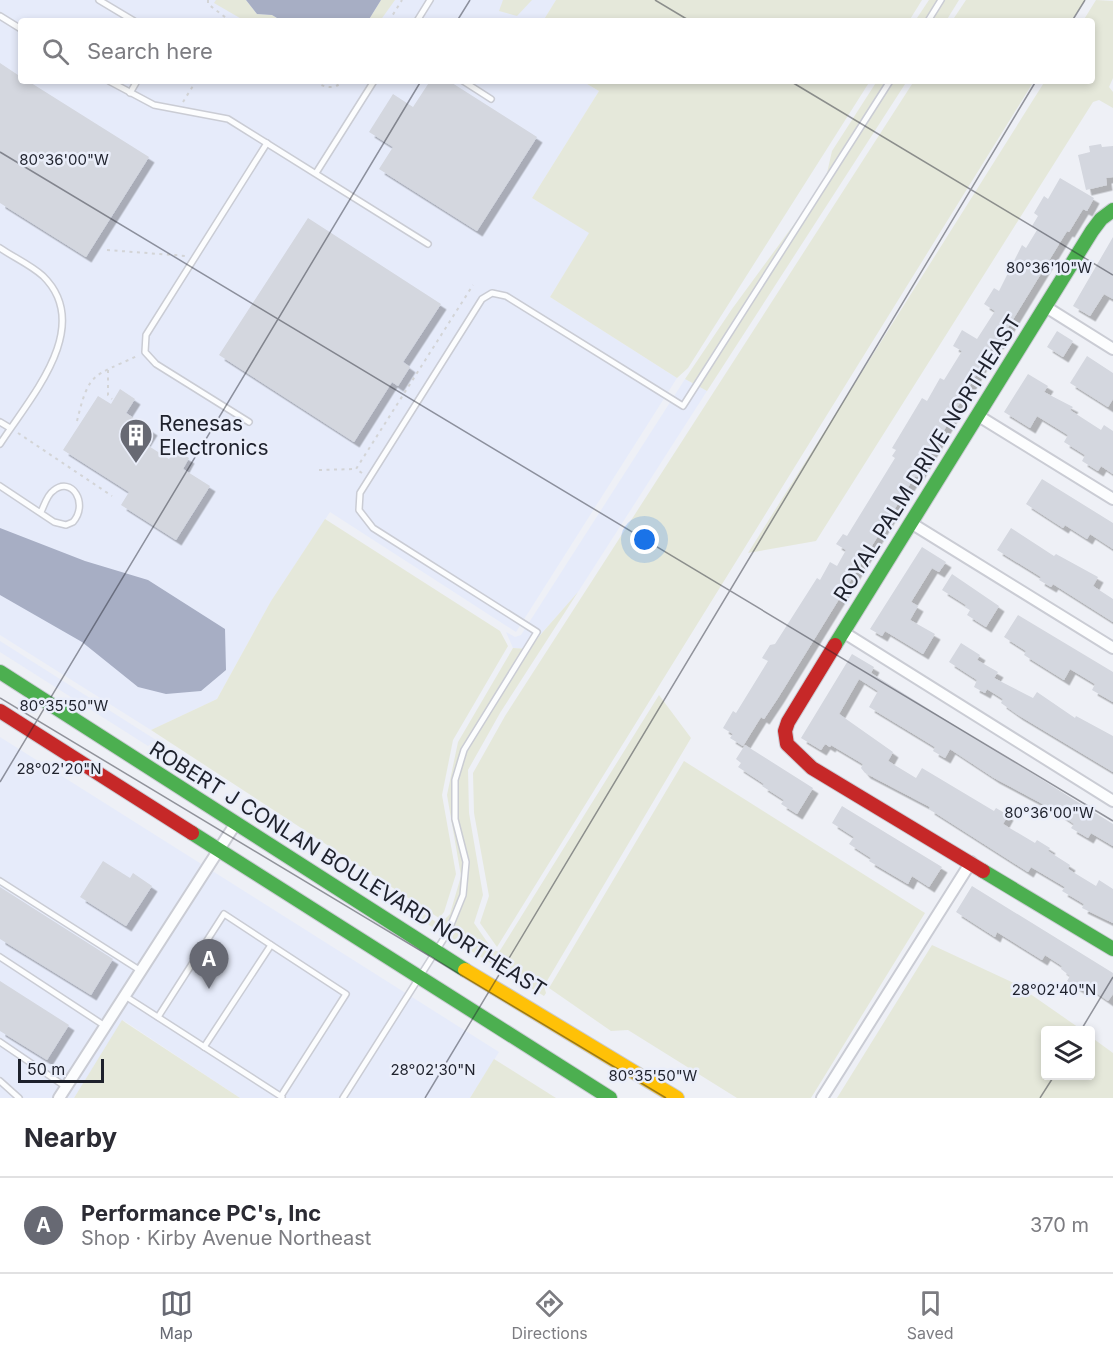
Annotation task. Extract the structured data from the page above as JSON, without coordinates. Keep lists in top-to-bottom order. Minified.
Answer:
{"streets":{"main road":["ROYAL PALM DRIVE NORTHEAST","ROBERT J CONLAN BOULEVARD NORTHEAST"]},"places":{"building":["Renesas Electronics"]},"scale_bar":"50 m","page":{"search":"Search here","pins":"A","scale":"50 m","heading":"Nearby","list":[{"mark":"A","name":"Performance PC's, Inc","note":"Shop · Kirby Avenue Northeast","value":"370 m"}],"nav":["Map","Directions","Saved"]},"coordinates":["80°36'00\"W","80°36'10\"W","80°35'50\"W","28°02'20\"N","28°02'40\"N","28°02'30\"N"]}
